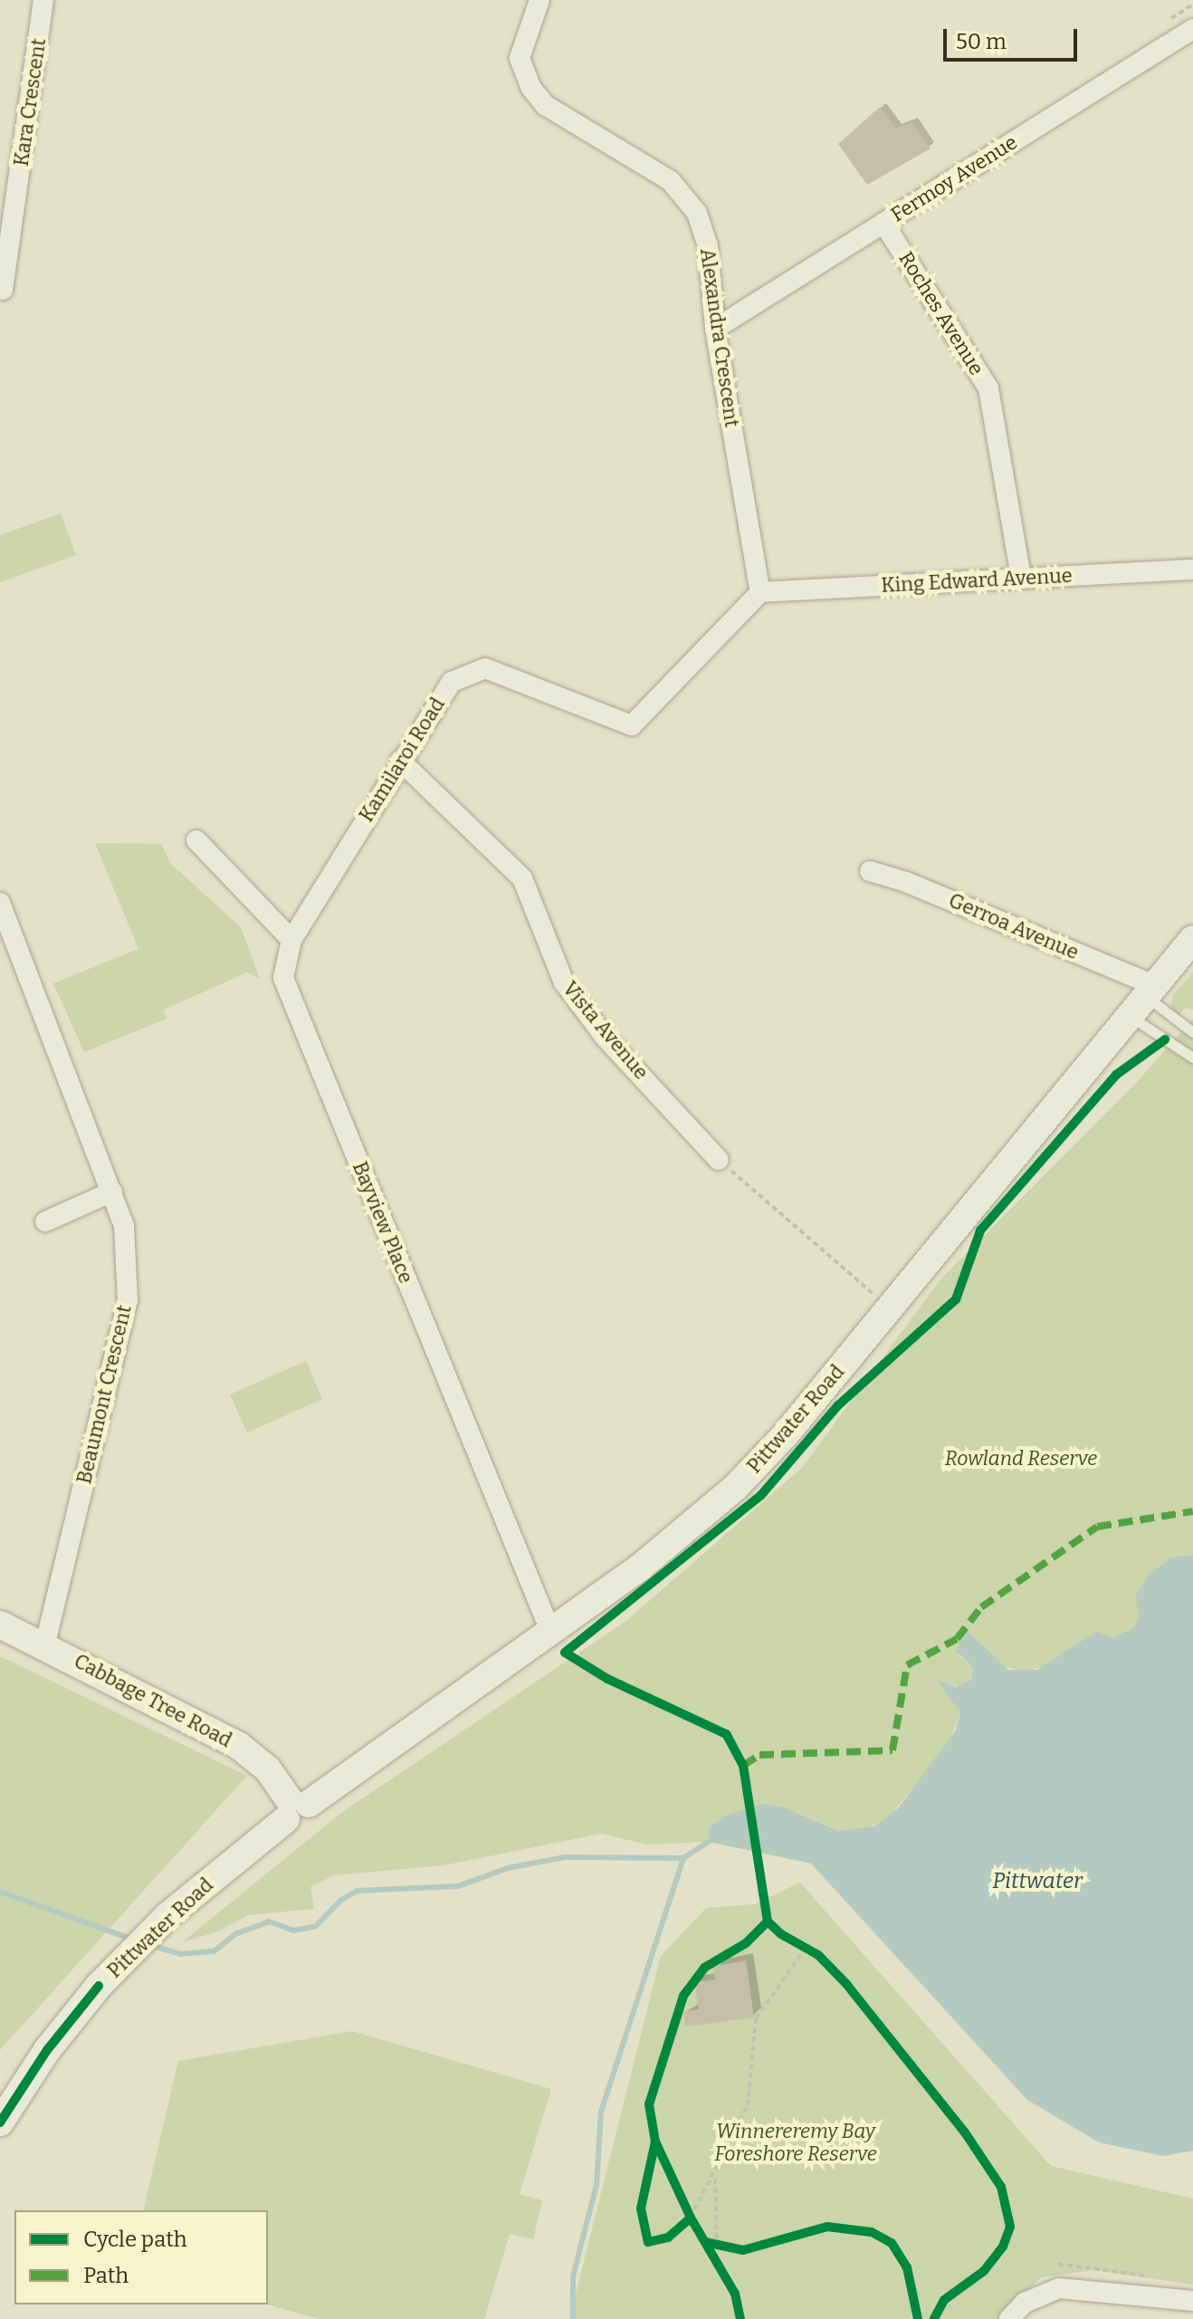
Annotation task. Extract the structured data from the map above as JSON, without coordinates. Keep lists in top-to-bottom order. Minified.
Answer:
{"streets":{"main road":["Pittwater Road","Cabbage Tree Road"],"street":["Kara Crescent","Fermoy Avenue","Roches Avenue","Alexandra Crescent","King Edward Avenue","Kamilaroi Road","Gerroa Avenue","Vista Avenue","Bayview Place","Beaumont Crescent"]},"crossings":[["Fermoy Avenue","Roches Avenue"],["Fermoy Avenue","Alexandra Crescent"],["Roches Avenue","King Edward Avenue"],["Alexandra Crescent","King Edward Avenue"],["Alexandra Crescent","Kamilaroi Road"],["King Edward Avenue","Kamilaroi Road"],["Kamilaroi Road","Vista Avenue"],["Kamilaroi Road","Bayview Place"],["Gerroa Avenue","Pittwater Road"],["Bayview Place","Pittwater Road"],["Beaumont Crescent","Cabbage Tree Road"],["Pittwater Road","Cabbage Tree Road"]],"water":["Pittwater"],"parks":["Rowland Reserve","Winnereremy Bay Foreshore Reserve"],"legend":["Cycle path","Path"],"scale_bar":"50 m"}
